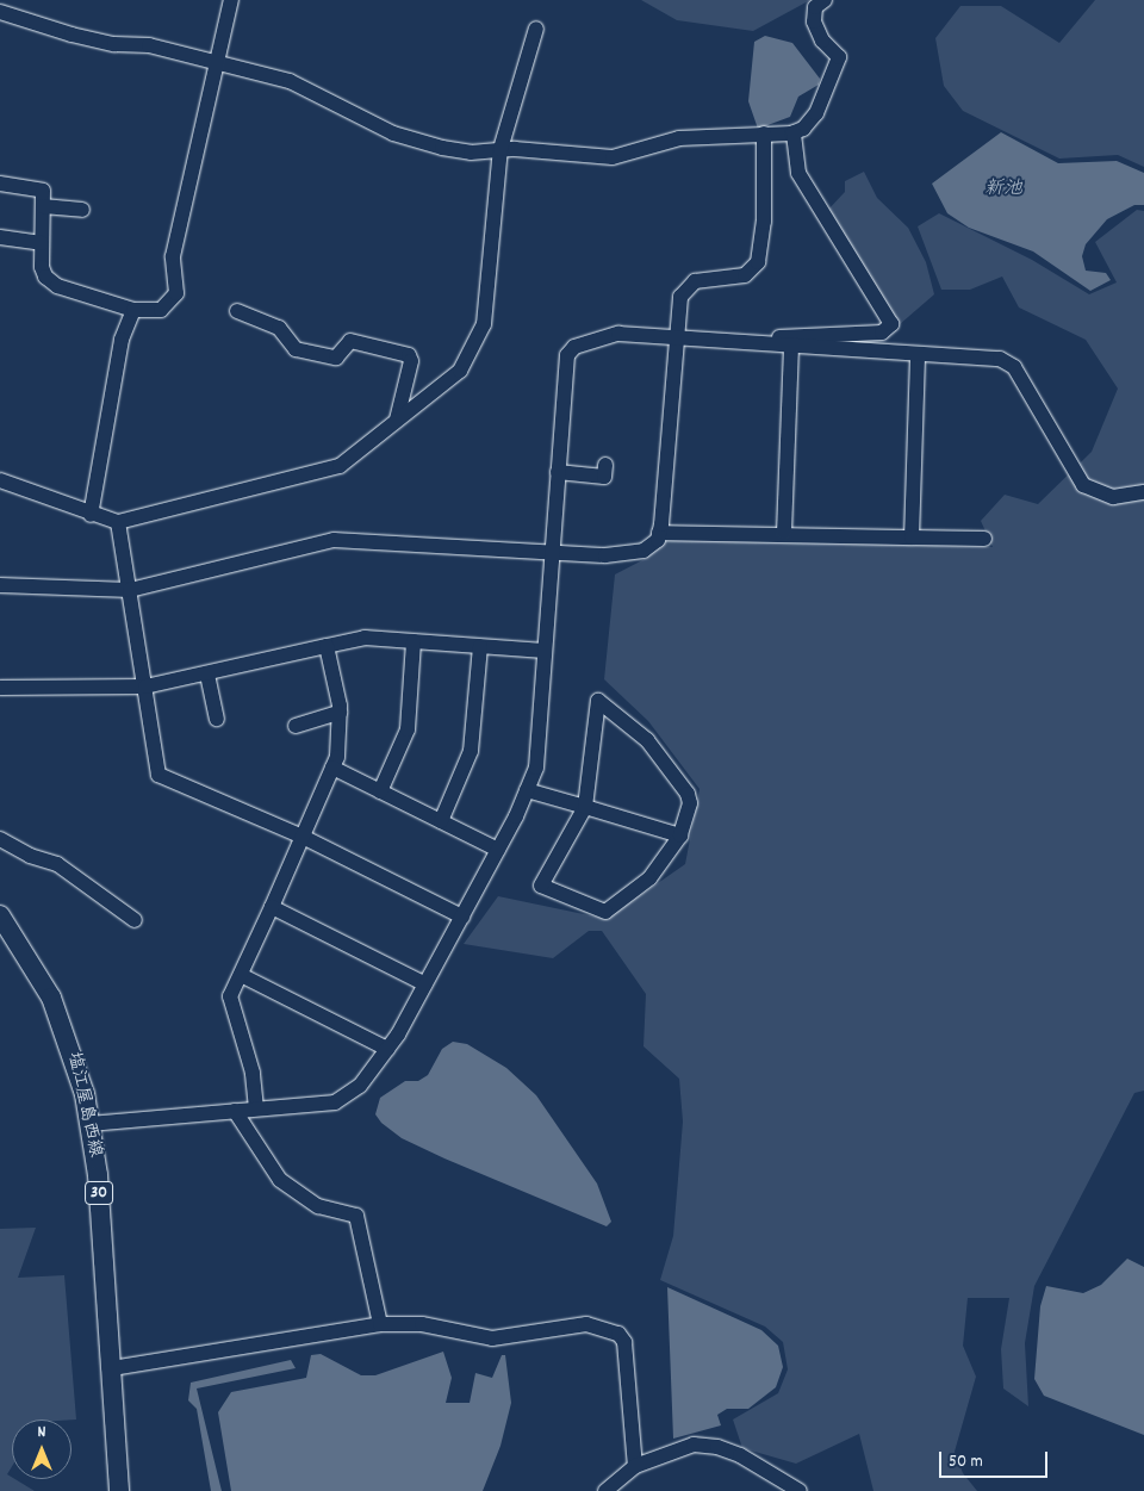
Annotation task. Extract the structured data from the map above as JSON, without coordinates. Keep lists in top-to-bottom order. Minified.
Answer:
{"streets":{"main road":["塩江屋島西線","30"]},"water":["新池"],"scale_bar":"50 m","north":"top"}
